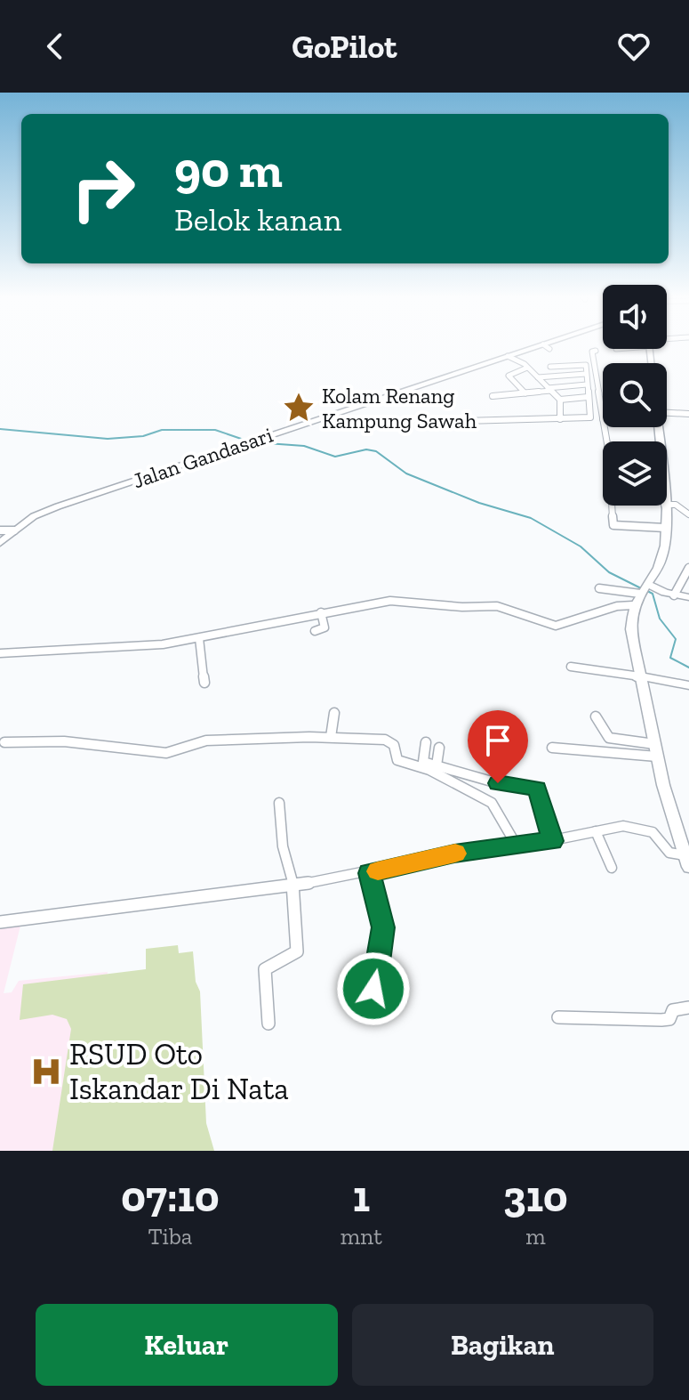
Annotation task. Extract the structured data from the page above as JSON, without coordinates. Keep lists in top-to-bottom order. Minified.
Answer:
{"streets":{"street":["Jalan Gandasari"]},"places":{"place":["Kolam Renang Kampung Sawah"],"hospital":["RSUD Oto Iskandar Di Nata"]},"page":{"header":"GoPilot","turn":["90 m","Belok kanan"],"eta":["07:10","Tiba","1","mnt","310","m"],"buttons":["Keluar","Bagikan"]}}
